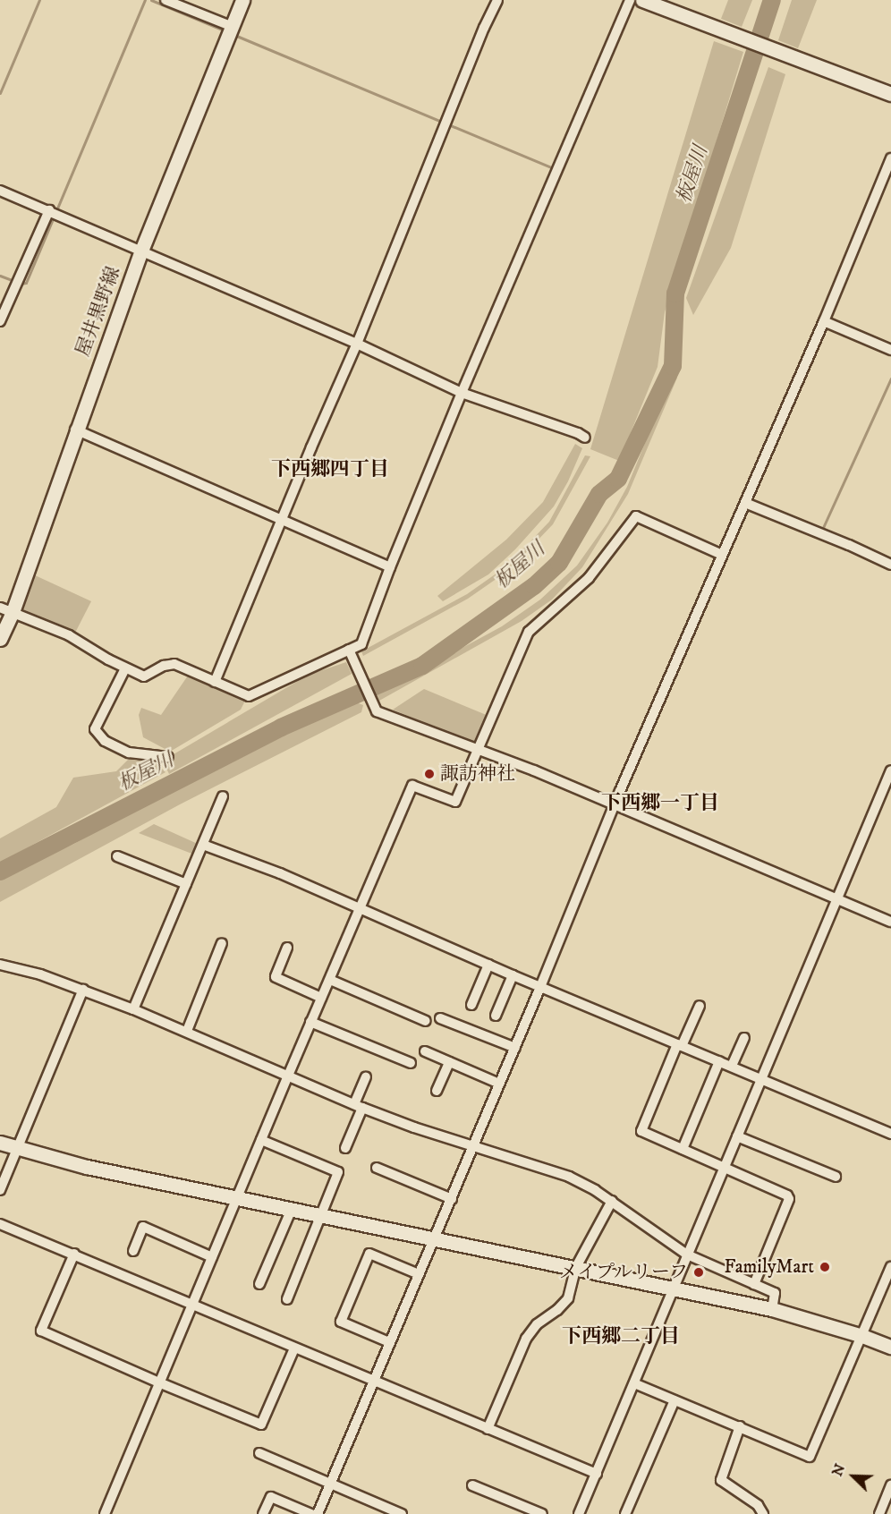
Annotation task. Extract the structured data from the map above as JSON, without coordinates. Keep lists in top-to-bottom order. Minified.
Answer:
{"streets":{"street":["屋井黒野線"]},"districts":["下西郷四丁目","下西郷一丁目","下西郷二丁目"],"water":["板屋川"],"places":["諏訪神社","FamilyMart","メイプルリーフ"],"north":"top left"}
